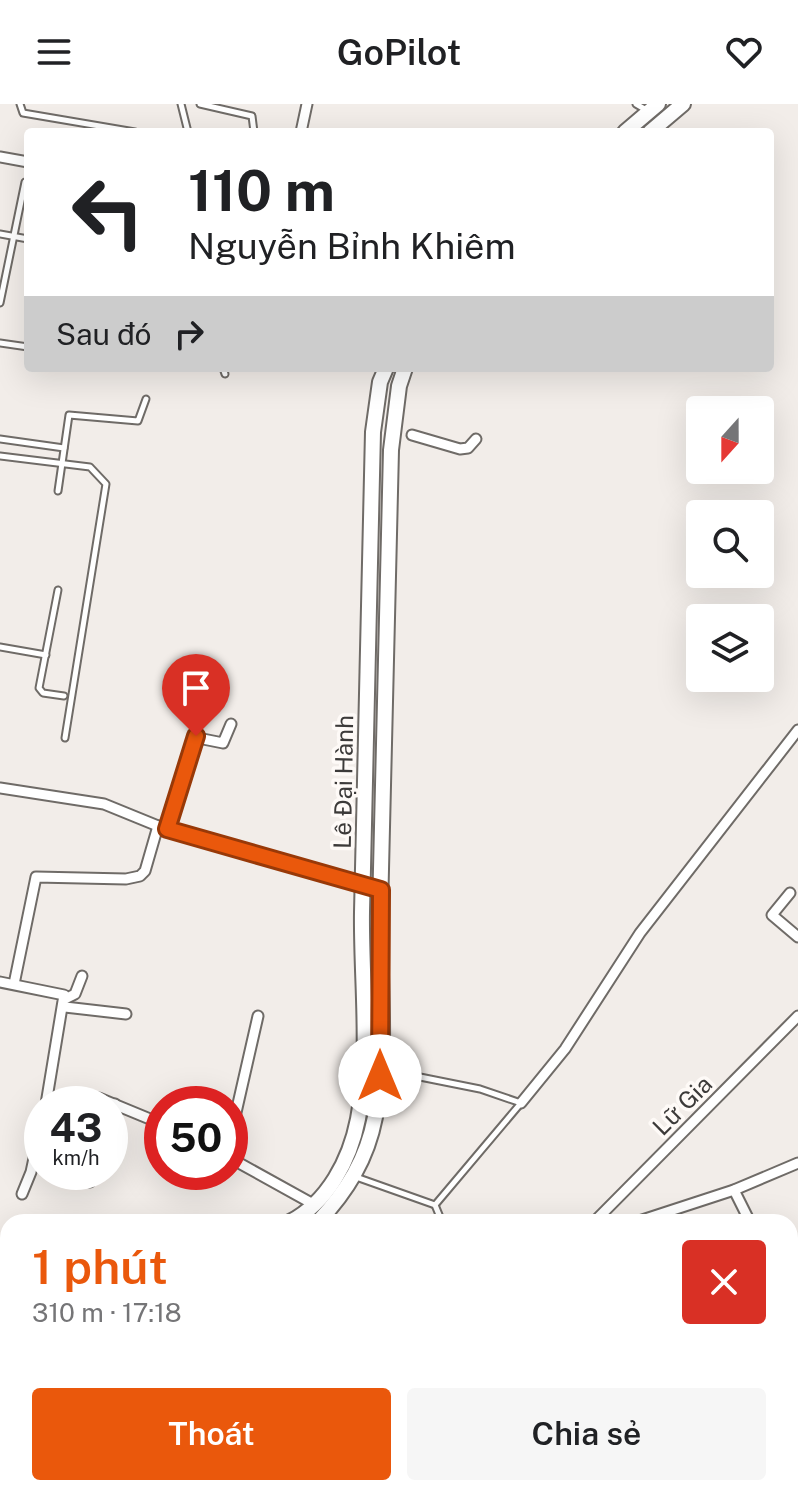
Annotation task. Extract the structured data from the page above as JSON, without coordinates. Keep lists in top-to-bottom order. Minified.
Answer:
{"streets":{"main road":["Lê Đại Hành"],"street":["Lữ Gia"]},"north":"bottom","page":{"header":"GoPilot","turn":["110 m","Nguyễn Bỉnh Khiêm"],"then":"Sau đó","speed":"43 km/h","limit":"50","heading":["1 phút","310 m · 17:18"],"buttons":["Thoát","Chia sẻ"]}}
